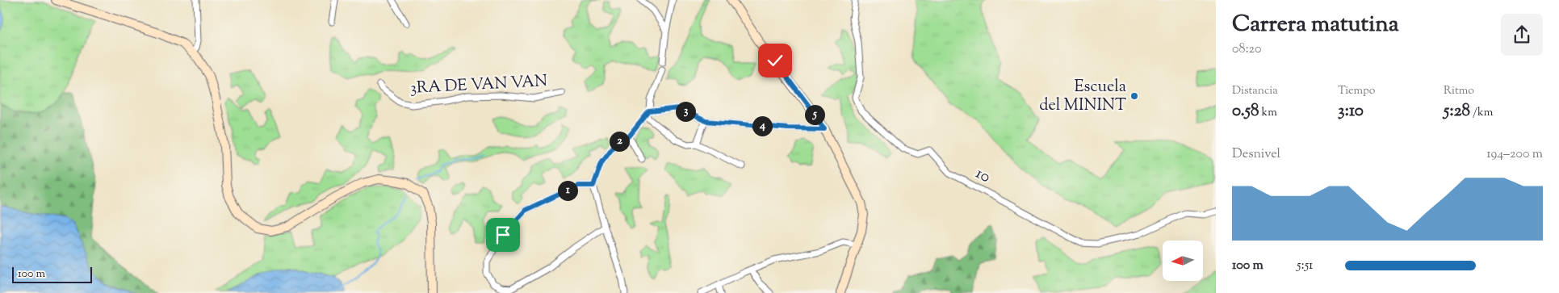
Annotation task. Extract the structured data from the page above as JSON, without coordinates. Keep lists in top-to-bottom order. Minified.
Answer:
{"streets":{"street":["3RA DE VAN VAN","10"]},"places":["Escuela del MININT"],"scale_bar":"100 m","north":"left","page":{"heading":["Carrera matutina","08:20"],"stats":[["Distancia","0.58 km"],["Tiempo","3:10"],["Ritmo","5:28 /km"]],"pins":["3","5","4","2","1"],"chart":["Desnivel","194–200 m"],"list":[{"name":"100 m","note":"5:51"}],"scale":"100 m"}}
